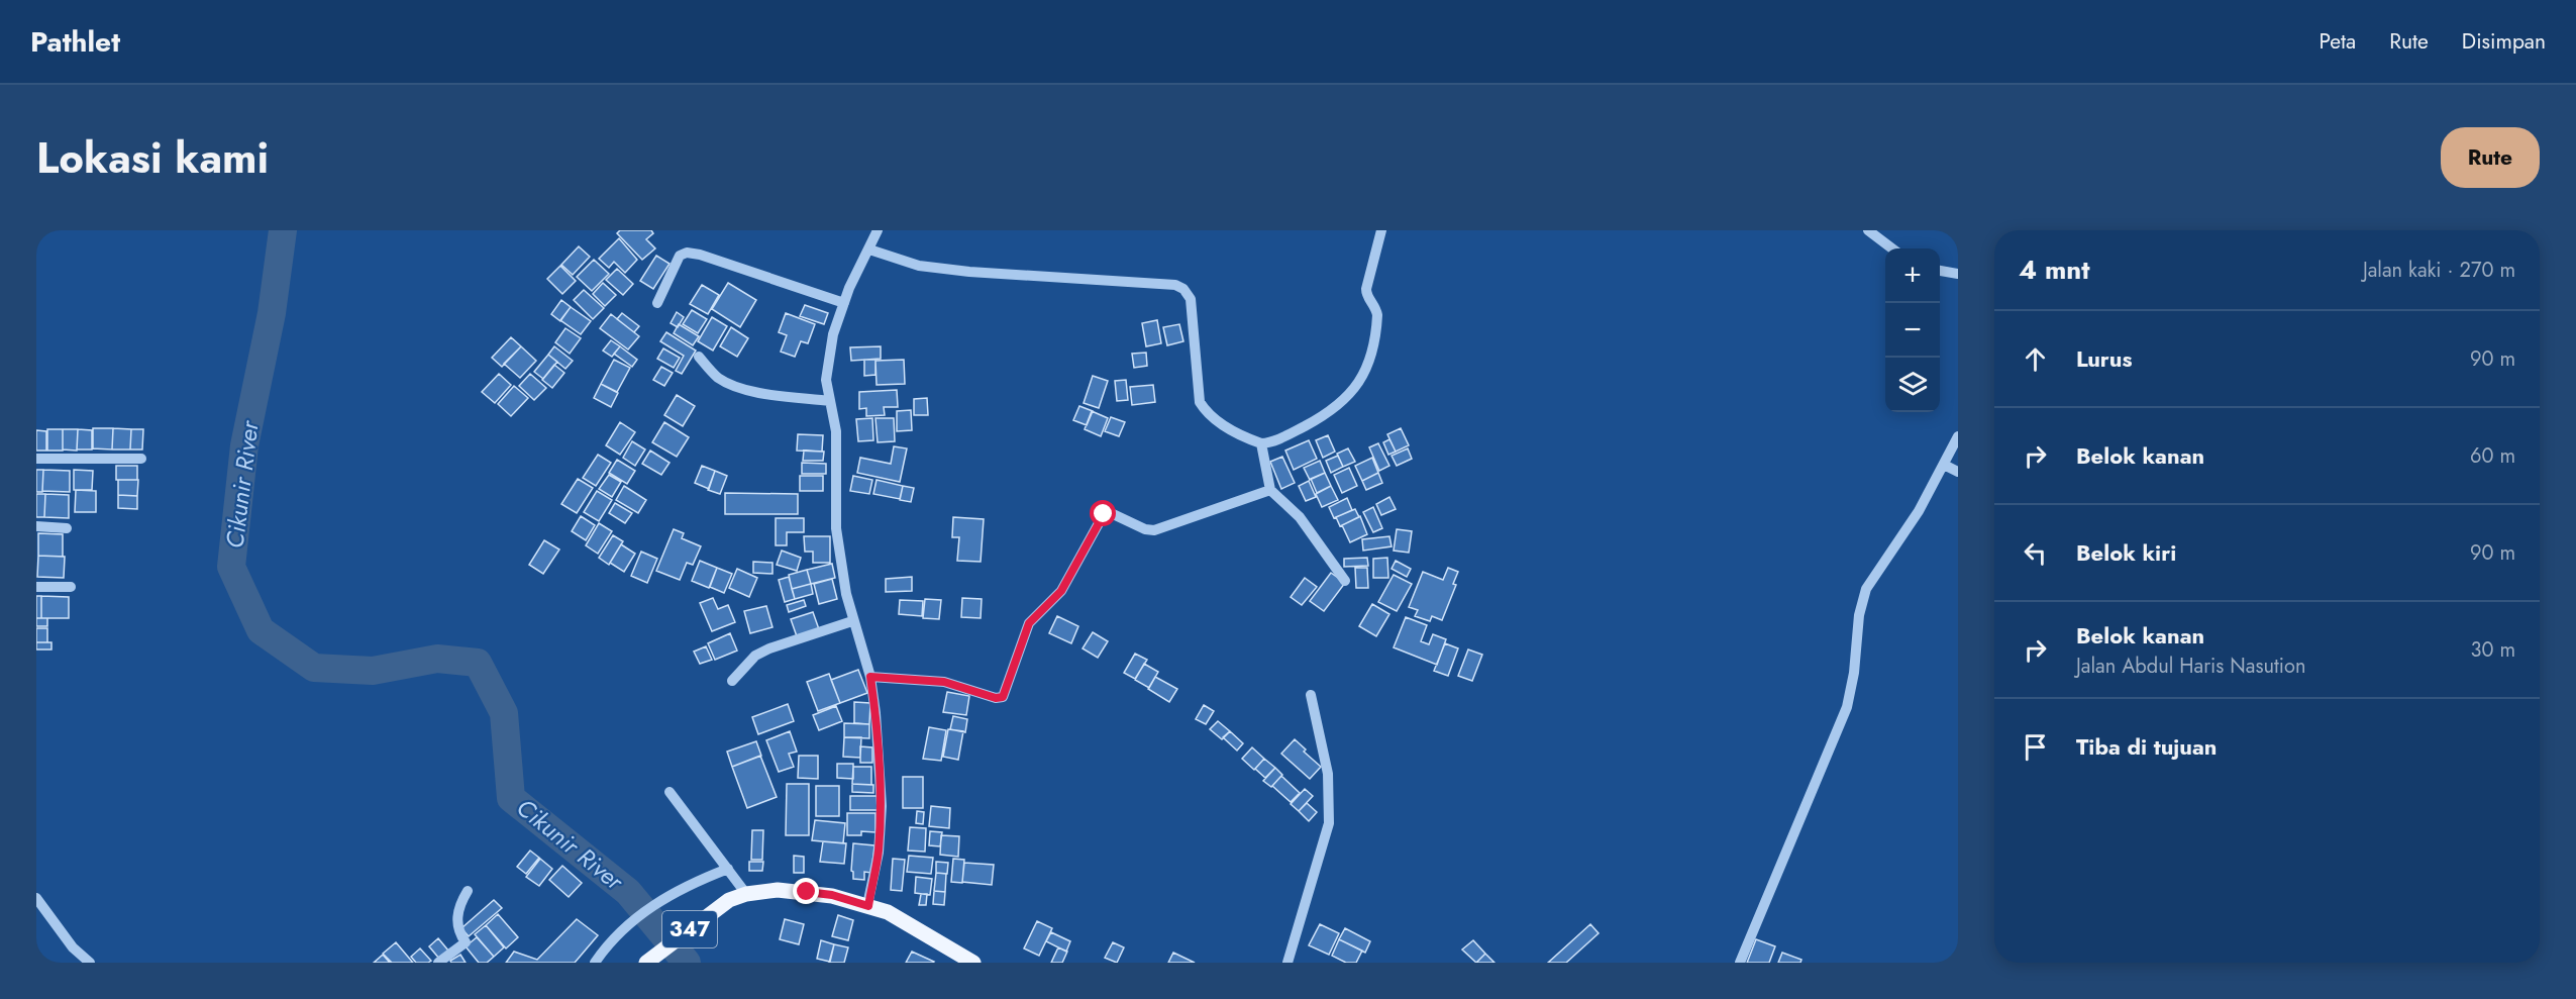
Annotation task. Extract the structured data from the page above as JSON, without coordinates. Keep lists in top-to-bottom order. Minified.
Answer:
{"streets":{"main road":["347"]},"water":["Cikunir River"],"page":{"header":"Pathlet","nav":["Peta","Rute","Disimpan"],"title":"Lokasi kami","buttons":"Rute","heading":["4 mnt","Jalan kaki · 270 m"],"map_buttons":["+","−"],"list":[["Lurus","90 m"],["Belok kanan","60 m"],["Belok kiri","90 m"],["Belok kanan","Jalan Abdul Haris Nasution","30 m"],"Tiba di tujuan"]}}
